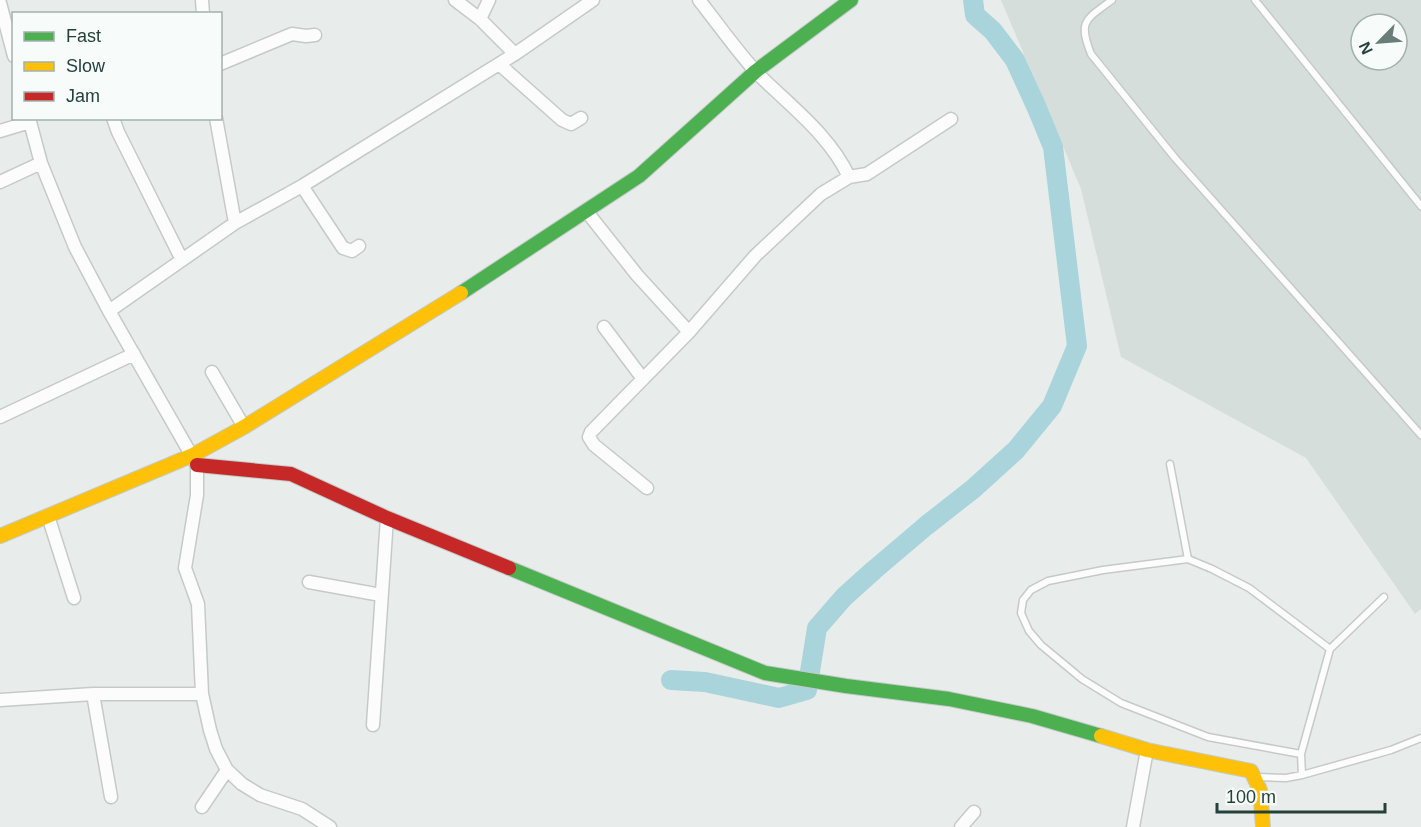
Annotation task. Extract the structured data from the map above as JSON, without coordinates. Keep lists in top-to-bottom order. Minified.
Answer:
{"legend":["Fast","Slow","Jam"],"scale_bar":"100 m","north":"bottom left"}
